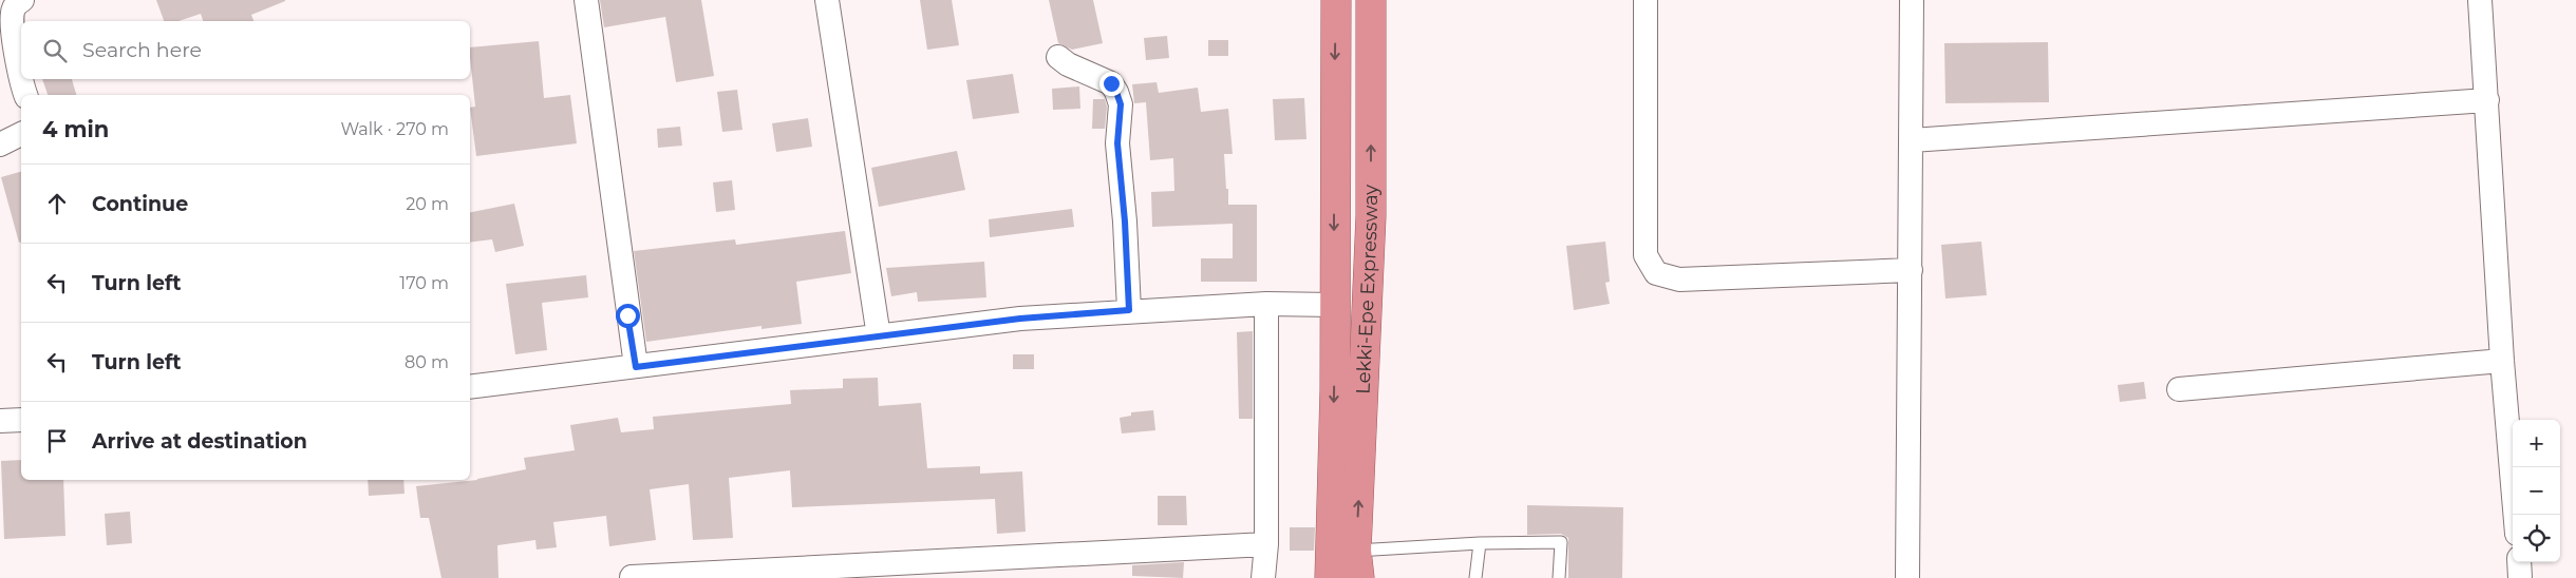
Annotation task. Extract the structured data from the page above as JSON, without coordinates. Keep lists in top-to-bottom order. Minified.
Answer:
{"streets":{"highway":["Lekki-Epe Expressway"]},"page":{"search":"Search here","heading":["4 min","Walk · 270 m"],"list":[["Continue","20 m"],["Turn left","170 m"],["Turn left","80 m"],"Arrive at destination"],"map_buttons":["+","−"]}}
